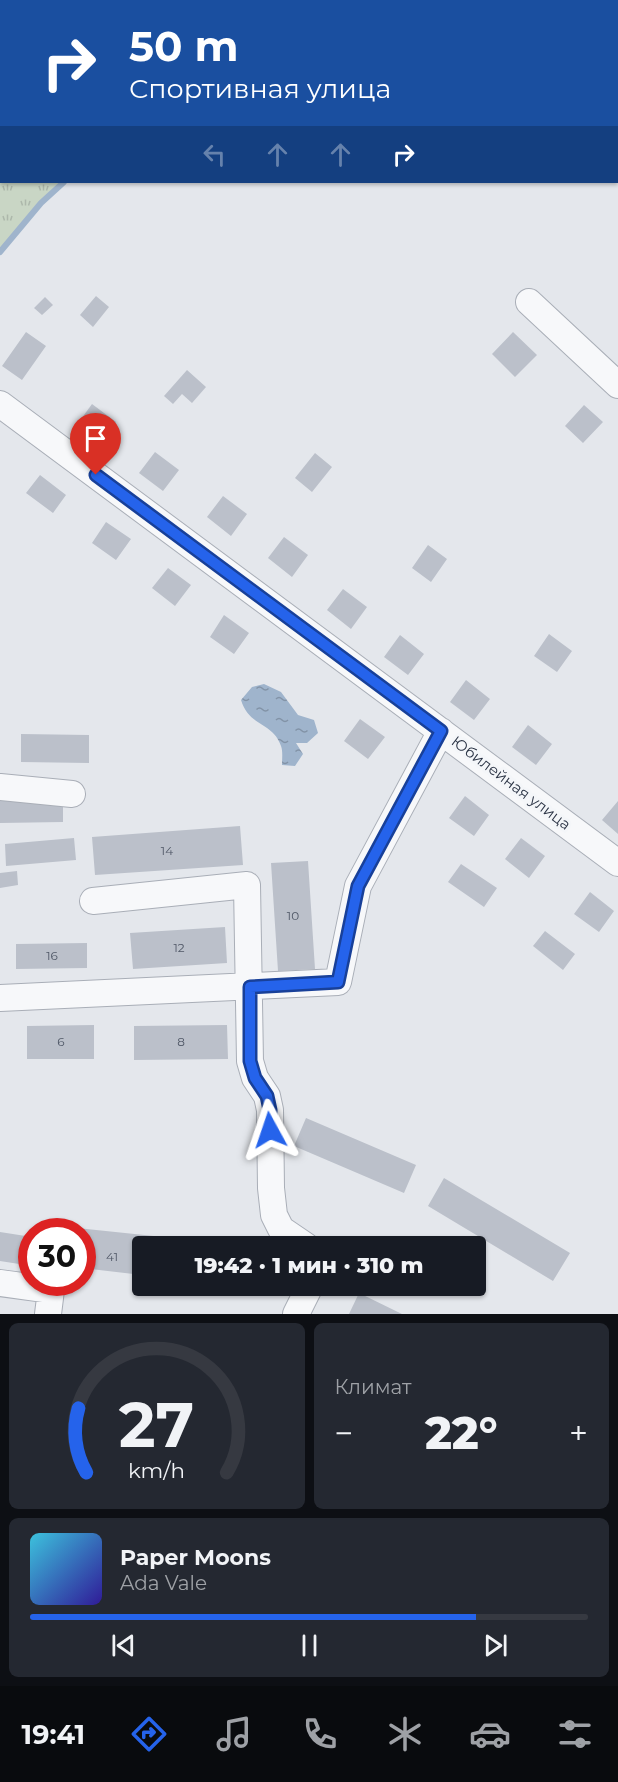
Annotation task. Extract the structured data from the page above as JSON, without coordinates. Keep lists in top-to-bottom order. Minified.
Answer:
{"streets":{"street":["Юбилейная улица"]},"house_numbers":["14","10","12","16","6","8","41"],"page":{"turn":["50 m","Спортивная улица"],"limit":"30","trip":"19:42 · 1 мин · 310 m","tile":"Климат","heat":["−","22°","+"],"song":["Paper Moons","Ada Vale"],"tabs":"19:41","gauge":["27","km/h"]}}
